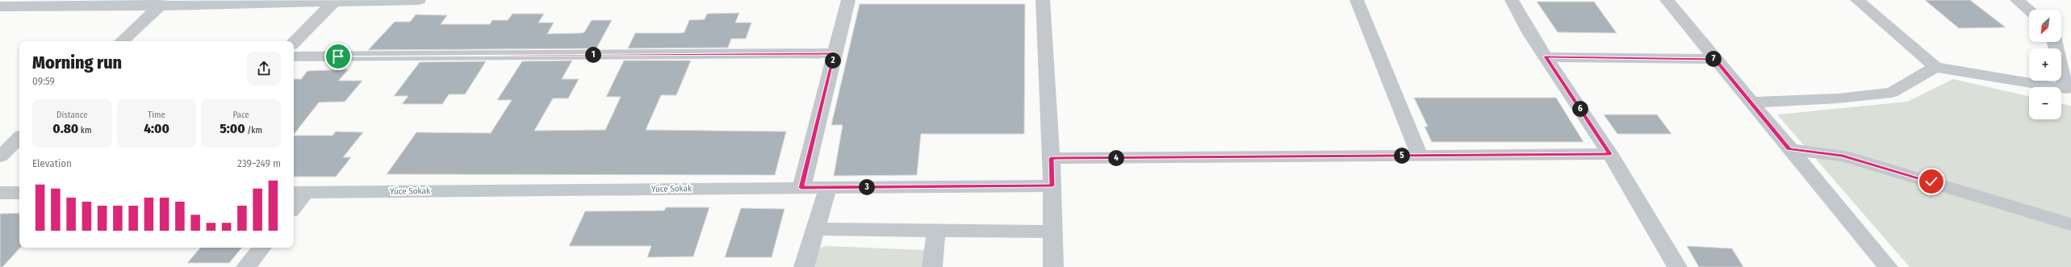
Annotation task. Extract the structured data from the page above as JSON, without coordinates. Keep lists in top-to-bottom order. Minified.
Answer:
{"streets":{"street":["Yüce Sokak"]},"north":"bottom left","page":{"map_buttons":["+","−"],"heading":["Morning run","09:59"],"pins":["1","7","2","6","5","4","3"],"stats":[["Distance","0.80 km"],["Time","4:00"],["Pace","5:00 /km"]],"chart":["Elevation","239–249 m"]}}
